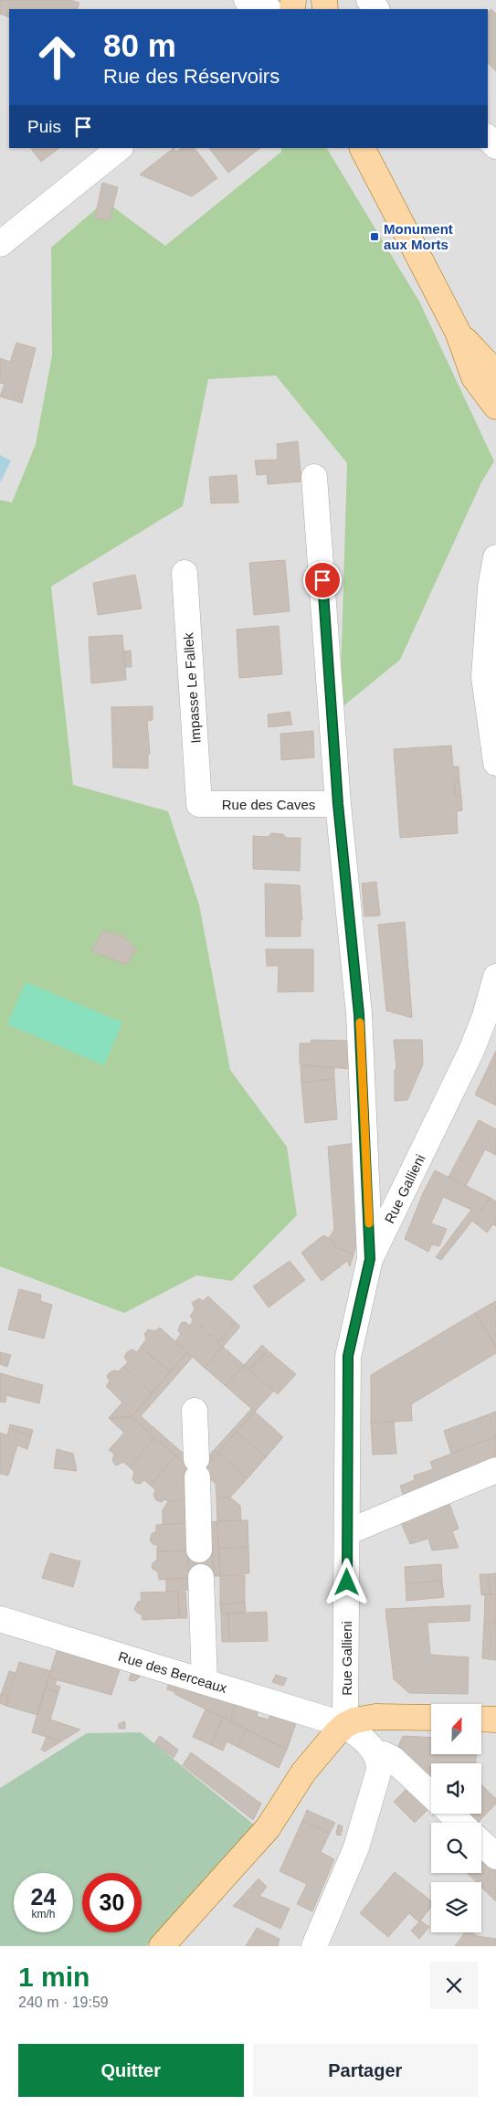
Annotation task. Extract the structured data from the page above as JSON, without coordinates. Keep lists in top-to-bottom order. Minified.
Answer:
{"streets":{"street":["Impasse Le Fallek","Rue des Caves","Rue Gallieni","Rue des Berceaux"]},"crossings":[["Impasse Le Fallek","Rue des Caves"],["Rue Gallieni","Rue des Berceaux"]],"places":{"transit":["Monument aux Morts"]},"north":"top","page":{"turn":["80 m","Rue des Réservoirs"],"then":"Puis","speed":"24 km/h","limit":"30","heading":["1 min","240 m · 19:59"],"buttons":["Quitter","Partager"]}}
